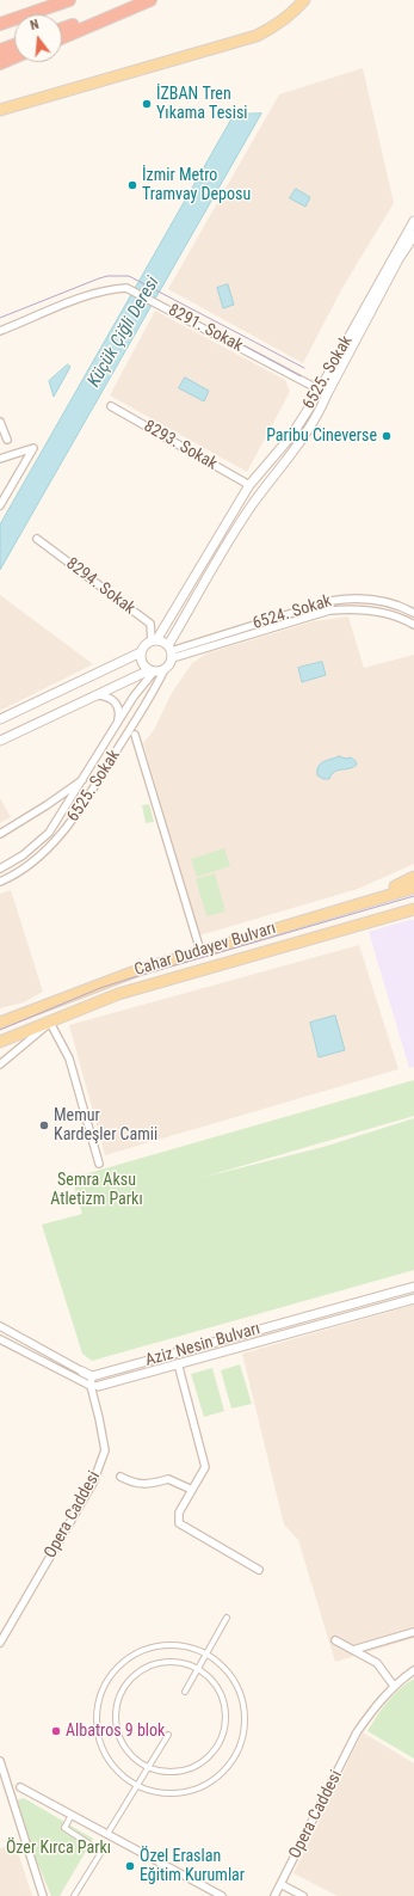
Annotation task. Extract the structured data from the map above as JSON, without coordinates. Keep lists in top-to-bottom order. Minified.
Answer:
{"streets":{"main road":["Cahar Dudayev Bulvarı"],"street":["8291. Sokak","6525. Sokak","8293. Sokak","8294. Sokak","6524. Sokak","Aziz Nesin Bulvarı","Opera Caddesi"]},"crossings":[["8291. Sokak","6525. Sokak"],["6525. Sokak","8293. Sokak"],["6525. Sokak","8294. Sokak"],["6525. Sokak","6524. Sokak"],["8294. Sokak","6524. Sokak"],["Aziz Nesin Bulvarı","Opera Caddesi"]],"water":["Küçük Çiğli Deresi"],"parks":["Semra Aksu Atletizm Parkı","Özer Kırca Parkı"],"places":["İZBAN Tren Yıkama Tesisi","İzmir Metro Tramvay Deposu","Paribu Cineverse","Memur Kardeşler Camii","Albatros 9 blok","Özel Eraslan Eğitim Kurumlar"],"north":"top"}
